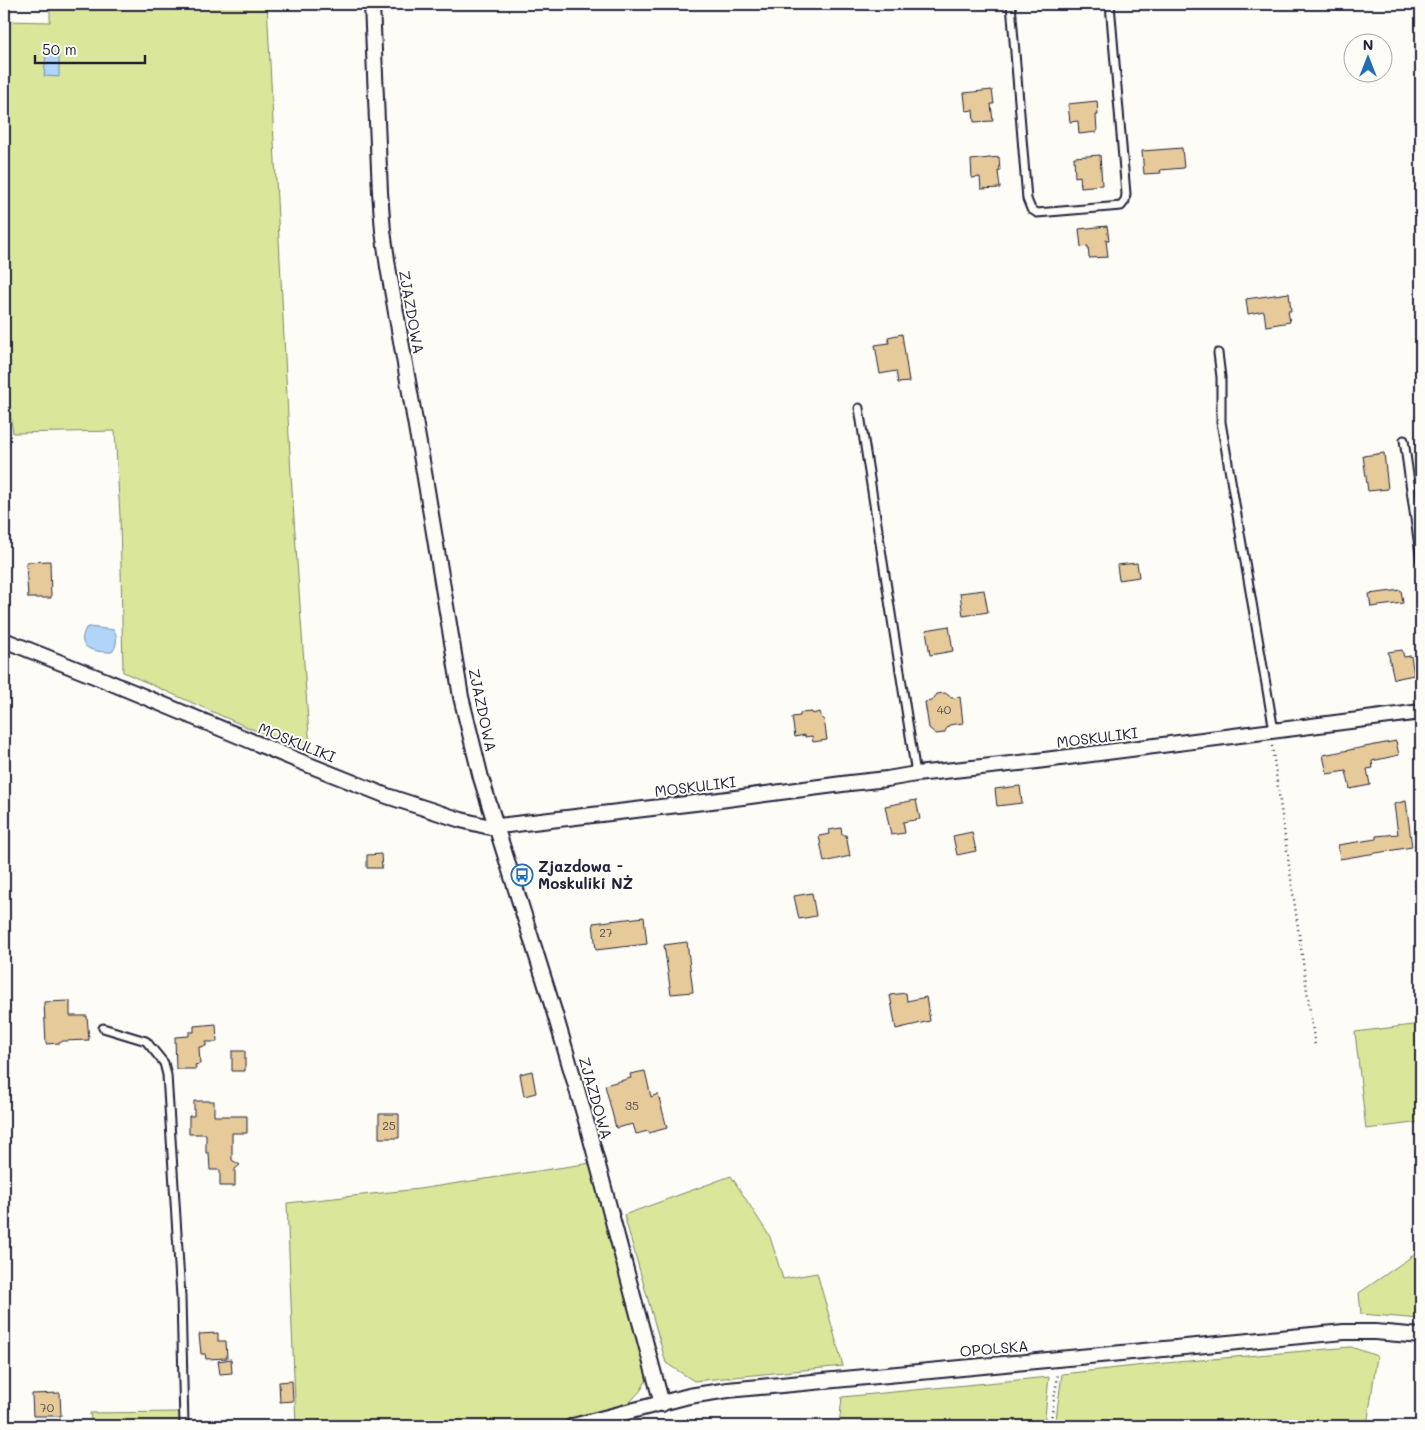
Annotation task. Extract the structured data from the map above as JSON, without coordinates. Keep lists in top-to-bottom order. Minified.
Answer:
{"streets":{"street":["ZJAZDOWA","MOSKULIKI","OPOLSKA"]},"crossings":[["ZJAZDOWA","MOSKULIKI"],["ZJAZDOWA","OPOLSKA"]],"places":{"bus stop":["Zjazdowa - Moskuliki NŻ"]},"house_numbers":["40","27","35","25","70"],"scale_bar":"50 m","north":"top"}
